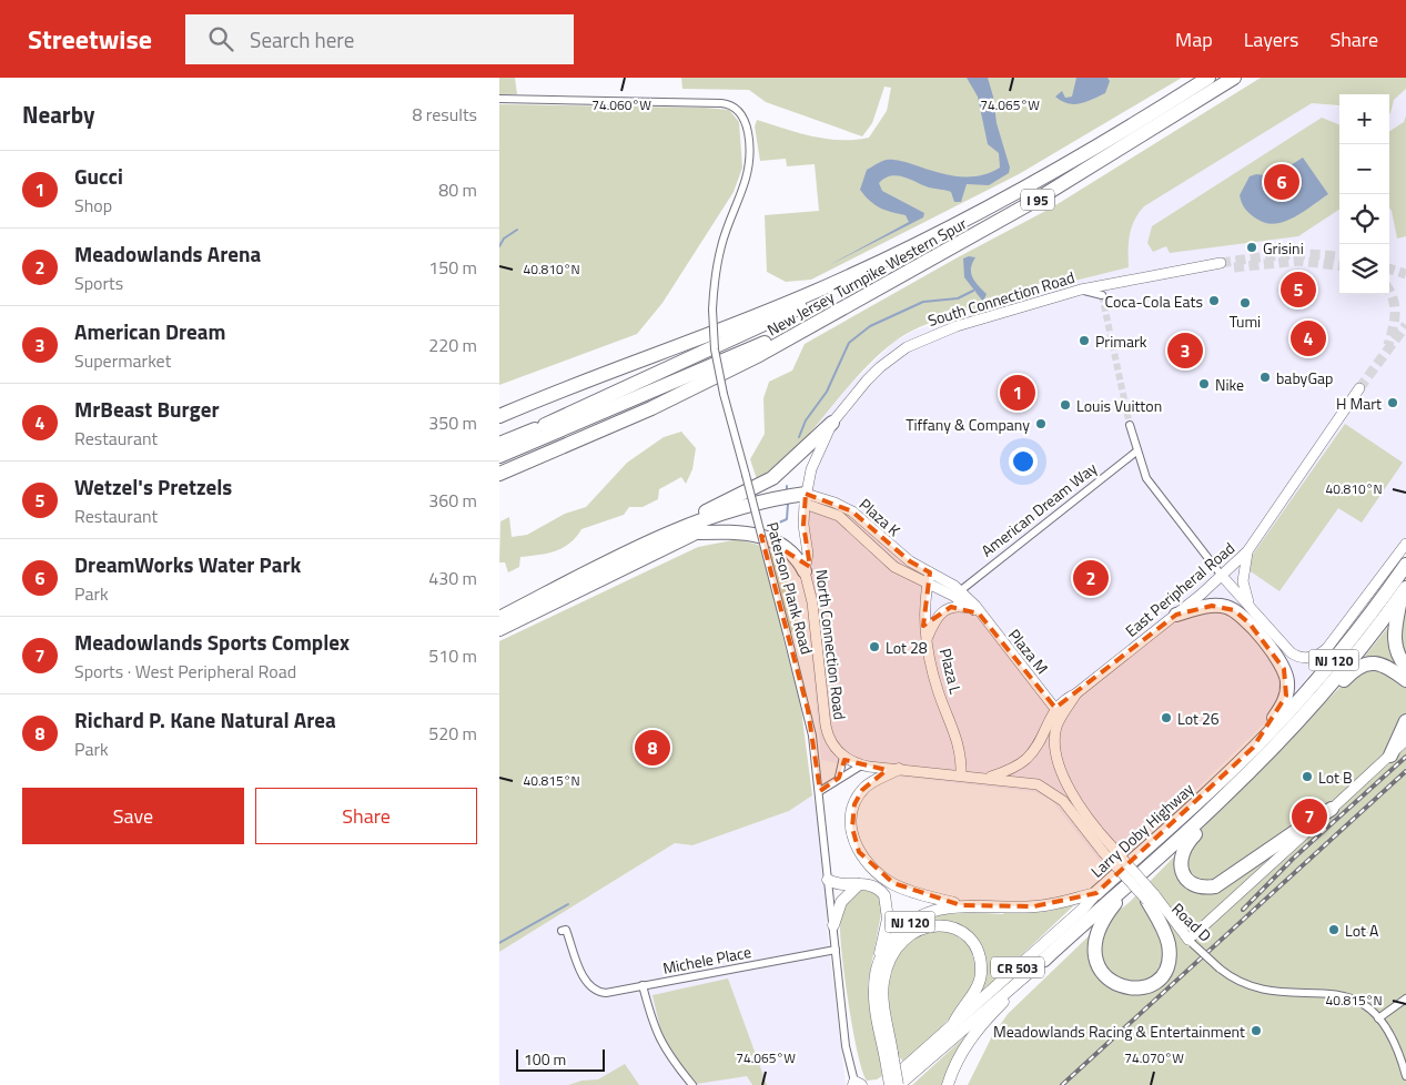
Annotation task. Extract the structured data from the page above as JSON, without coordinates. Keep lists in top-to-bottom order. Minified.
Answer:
{"streets":{"highway":["I 95","New Jersey Turnpike Western Spur","NJ 120","Larry Doby Highway"],"main road":["CR 503"],"street":["South Connection Road","American Dream Way","Plaza K","Paterson Plank Road","East Peripheral Road","North Connection Road","Plaza M","Plaza L","Road D","Michele Place"]},"crossings":[["South Connection Road","North Connection Road"],["American Dream Way","Plaza M"],["Plaza K","North Connection Road"],["Plaza K","Plaza M"],["Plaza K","Plaza L"],["Paterson Plank Road","Michele Place"],["East Peripheral Road","North Connection Road"],["East Peripheral Road","Plaza M"],["East Peripheral Road","Road D"],["North Connection Road","Plaza L"],["North Connection Road","Road D"],["Plaza M","Plaza L"],["Larry Doby Highway","CR 503"]],"places":["Grisini","Coca-Cola Eats","Tumi","Primark","babyGap","Nike","H Mart","Louis Vuitton","Tiffany & Company","Lot 28","Lot 26","Lot B","Lot A","Meadowlands Racing & Entertainment"],"scale_bar":"100 m","page":{"header":"Streetwise","search":"Search here","nav":["Map","Layers","Share"],"heading":["Nearby","8 results"],"map_buttons":["+","−"],"list":[{"mark":"1","name":"Gucci","note":"Shop","value":"80 m"},{"mark":"2","name":"Meadowlands Arena","note":"Sports","value":"150 m"},{"mark":"3","name":"American Dream","note":"Supermarket","value":"220 m"},{"mark":"4","name":"MrBeast Burger","note":"Restaurant","value":"350 m"},{"mark":"5","name":"Wetzel's Pretzels","note":"Restaurant","value":"360 m"},{"mark":"6","name":"DreamWorks Water Park","note":"Park","value":"430 m"},{"mark":"7","name":"Meadowlands Sports Complex","note":"Sports · West Peripheral Road","value":"510 m"},{"mark":"8","name":"Richard P. Kane Natural Area","note":"Park","value":"520 m"}],"pins":["6","5","4","3","1","2","8","7"],"buttons":["Save","Share"],"scale":"100 m"},"coordinates":["74.060°W","74.065°W","40.810°N","40.815°N","74.070°W"]}
